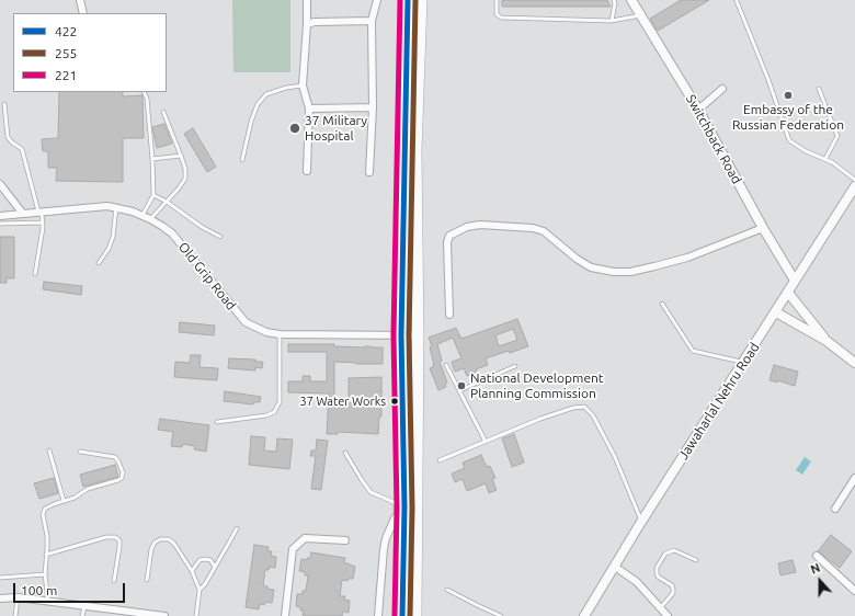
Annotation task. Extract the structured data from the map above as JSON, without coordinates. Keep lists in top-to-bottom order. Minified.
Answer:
{"streets":{"street":["Switchback Road","Old Grip Road","Jawaharlal Nehru Road"]},"crossings":[["Switchback Road","Jawaharlal Nehru Road"]],"places":["Embassy of the Russian Federation","37 Military Hospital","National Development Planning Commission","37 Water Works"],"lines":["transit line 422","transit line 255","transit line 221"],"legend":["422","255","221"],"scale_bar":"100 m","north":"top"}
